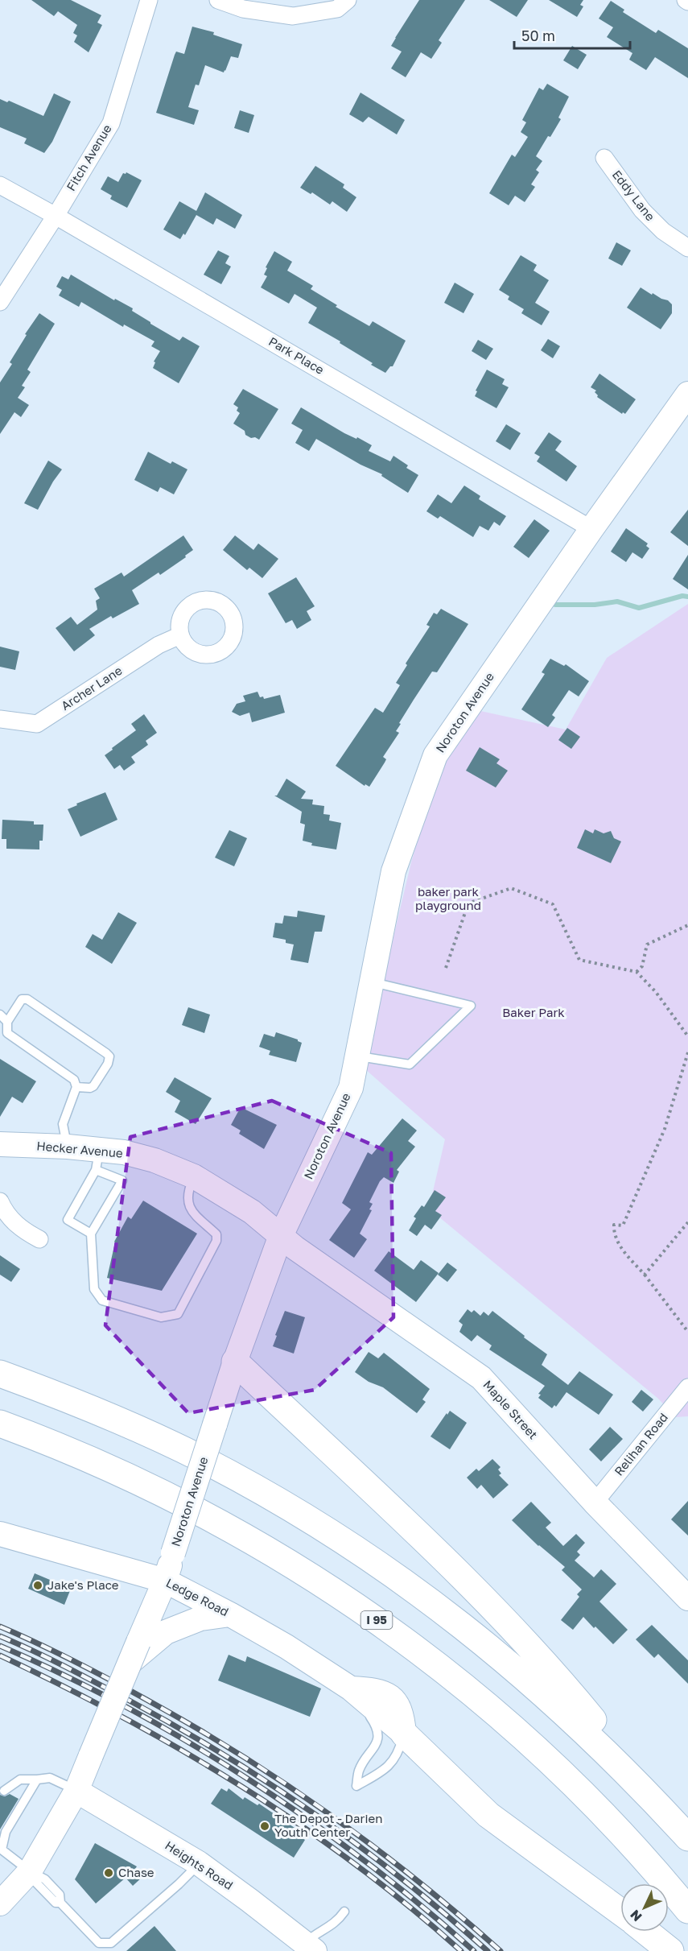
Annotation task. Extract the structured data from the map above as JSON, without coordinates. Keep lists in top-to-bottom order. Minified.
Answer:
{"streets":{"highway":["I 95"],"main road":["Noroton Avenue","Hecker Avenue","Maple Street","Ledge Road","Heights Road"],"street":["Fitch Avenue","Eddy Lane","Park Place","Archer Lane","Relihan Road"]},"crossings":[["Fitch Avenue","Park Place"],["Park Place","Noroton Avenue"],["Noroton Avenue","Hecker Avenue"],["Noroton Avenue","Maple Street"],["Noroton Avenue","Ledge Road"],["Noroton Avenue","Heights Road"],["Hecker Avenue","Maple Street"],["Maple Street","Relihan Road"]],"parks":["baker park playground","Baker Park"],"places":["Jake's Place","The Depot - Darien Youth Center","Chase"],"scale_bar":"50 m","north":"bottom left"}
